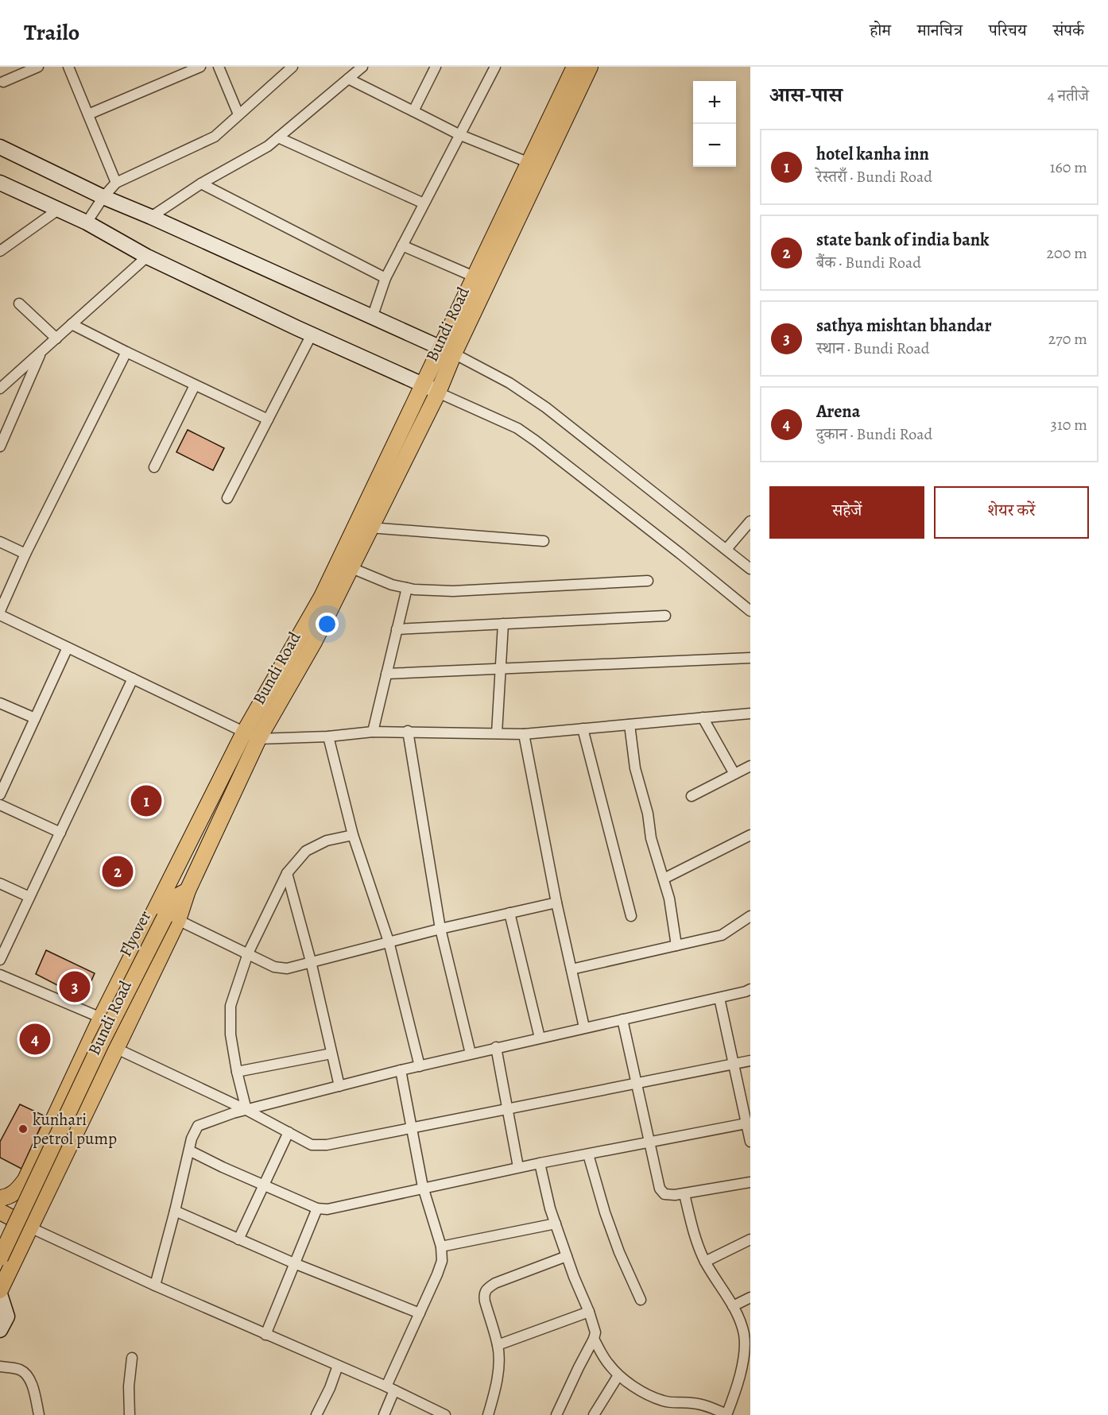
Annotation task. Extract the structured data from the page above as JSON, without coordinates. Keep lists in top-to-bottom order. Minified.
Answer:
{"streets":{"main road":["Bundi Road","Flyover"]},"crossings":[["Bundi Road","Flyover"]],"places":["kunhari petrol pump"],"page":{"header":"Trailo","nav":["होम","मानचित्र","परिचय","संपर्क"],"heading":["आस-पास","4 नतीजे"],"map_buttons":["+","−"],"list":[{"mark":"1","name":"hotel kanha inn","note":"रेस्तराँ · Bundi Road","value":"160 m"},{"mark":"2","name":"state bank of india bank","note":"बैंक · Bundi Road","value":"200 m"},{"mark":"3","name":"sathya mishtan bhandar","note":"स्थान · Bundi Road","value":"270 m"},{"mark":"4","name":"Arena","note":"दुकान · Bundi Road","value":"310 m"}],"buttons":["सहेजें","शेयर करें"],"pins":["1","2","3","4"]}}
